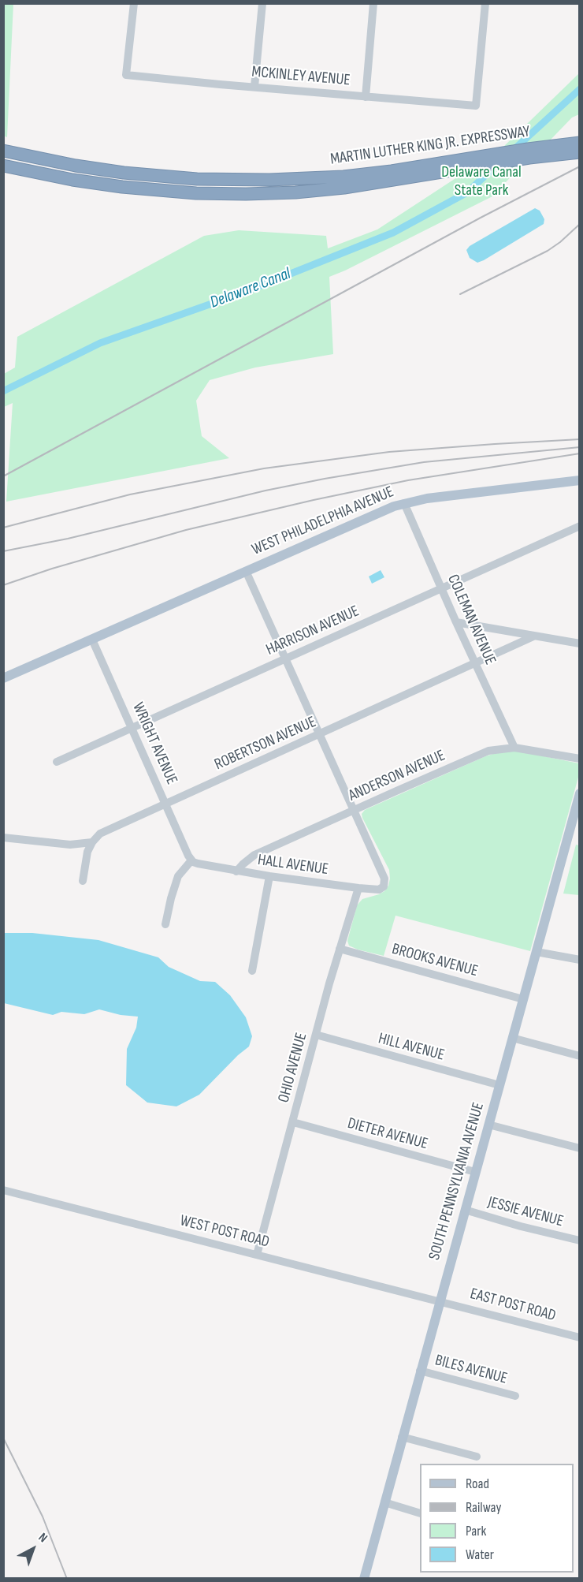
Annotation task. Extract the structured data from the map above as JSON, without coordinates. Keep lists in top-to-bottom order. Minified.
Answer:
{"streets":{"highway":["MARTIN LUTHER KING JR. EXPRESSWAY"],"main road":["WEST PHILADELPHIA AVENUE","SOUTH PENNSYLVANIA AVENUE"],"street":["MCKINLEY AVENUE","COLEMAN AVENUE","HARRISON AVENUE","WRIGHT AVENUE","ROBERTSON AVENUE","ANDERSON AVENUE","HALL AVENUE","BROOKS AVENUE","HILL AVENUE","OHIO AVENUE","DIETER AVENUE","JESSIE AVENUE","WEST POST ROAD","EAST POST ROAD","BILES AVENUE"]},"crossings":[["WEST PHILADELPHIA AVENUE","COLEMAN AVENUE"],["WEST PHILADELPHIA AVENUE","WRIGHT AVENUE"],["COLEMAN AVENUE","HARRISON AVENUE"],["COLEMAN AVENUE","ROBERTSON AVENUE"],["COLEMAN AVENUE","ANDERSON AVENUE"],["HARRISON AVENUE","WRIGHT AVENUE"],["WRIGHT AVENUE","ROBERTSON AVENUE"],["WRIGHT AVENUE","HALL AVENUE"],["ANDERSON AVENUE","HALL AVENUE"],["HALL AVENUE","OHIO AVENUE"],["BROOKS AVENUE","OHIO AVENUE"],["BROOKS AVENUE","SOUTH PENNSYLVANIA AVENUE"],["HILL AVENUE","OHIO AVENUE"],["HILL AVENUE","SOUTH PENNSYLVANIA AVENUE"],["OHIO AVENUE","DIETER AVENUE"],["OHIO AVENUE","WEST POST ROAD"],["DIETER AVENUE","SOUTH PENNSYLVANIA AVENUE"],["SOUTH PENNSYLVANIA AVENUE","JESSIE AVENUE"],["SOUTH PENNSYLVANIA AVENUE","WEST POST ROAD"],["SOUTH PENNSYLVANIA AVENUE","EAST POST ROAD"],["SOUTH PENNSYLVANIA AVENUE","BILES AVENUE"],["WEST POST ROAD","EAST POST ROAD"]],"water":["Delaware Canal"],"parks":["Delaware Canal State Park"],"legend":["Road","Railway","Park","Water"],"north":"top right"}
